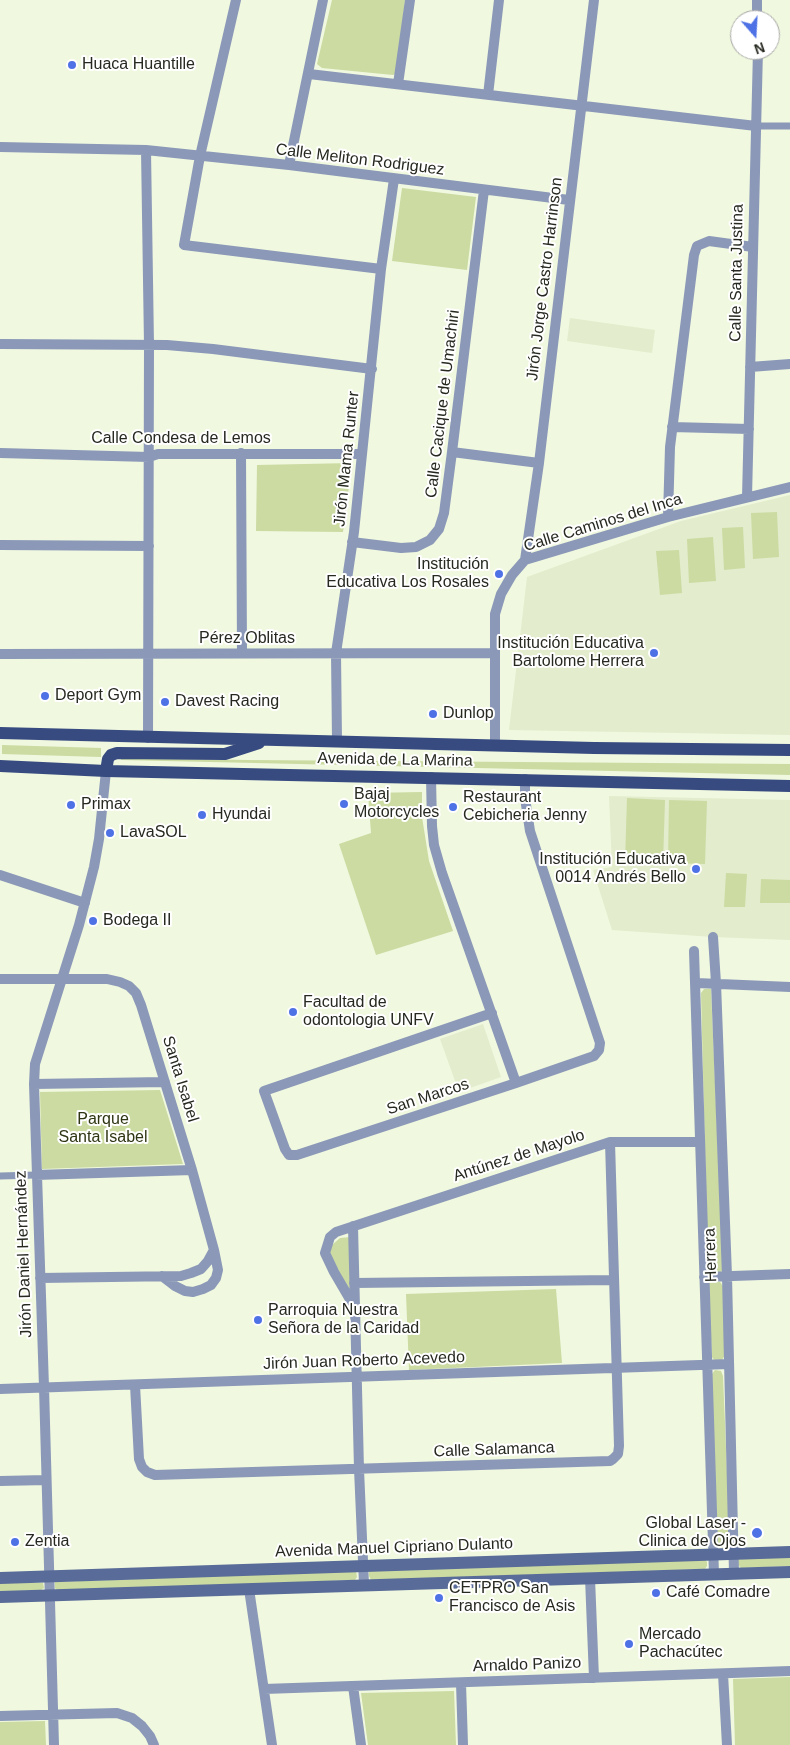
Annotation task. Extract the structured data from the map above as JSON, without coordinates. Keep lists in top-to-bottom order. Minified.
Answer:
{"streets":{"main road":["Avenida de La Marina","Avenida Manuel Cipriano Dulanto"],"street":["Calle Meliton Rodriguez","Calle Santa Justina","Jirón Jorge Castro Harrinson","Calle Cacique de Umachiri","Calle Condesa de Lemos","Jirón Mama Runter","Calle Caminos del Inca","Pérez Oblitas","Santa Isabel","San Marcos","Antúnez de Mayolo","Jirón Daniel Hernández","Herrera","Jirón Juan Roberto Acevedo","Calle Salamanca","Arnaldo Panizo"]},"crossings":[["Calle Meliton Rodriguez","Jirón Jorge Castro Harrinson"],["Calle Meliton Rodriguez","Calle Cacique de Umachiri"],["Calle Meliton Rodriguez","Jirón Mama Runter"],["Calle Santa Justina","Calle Caminos del Inca"],["Jirón Jorge Castro Harrinson","Calle Caminos del Inca"],["Calle Cacique de Umachiri","Jirón Mama Runter"],["Calle Condesa de Lemos","Jirón Mama Runter"],["Jirón Mama Runter","Pérez Oblitas"],["Jirón Mama Runter","Avenida de La Marina"],["Calle Caminos del Inca","Pérez Oblitas"],["Calle Caminos del Inca","Avenida de La Marina"],["Avenida de La Marina","San Marcos"],["Avenida de La Marina","Jirón Daniel Hernández"],["Santa Isabel","Jirón Daniel Hernández"],["Antúnez de Mayolo","Herrera"],["Antúnez de Mayolo","Jirón Juan Roberto Acevedo"],["Antúnez de Mayolo","Calle Salamanca"],["Antúnez de Mayolo","Avenida Manuel Cipriano Dulanto"],["Jirón Daniel Hernández","Jirón Juan Roberto Acevedo"],["Jirón Daniel Hernández","Avenida Manuel Cipriano Dulanto"],["Herrera","Jirón Juan Roberto Acevedo"],["Herrera","Avenida Manuel Cipriano Dulanto"],["Jirón Juan Roberto Acevedo","Calle Salamanca"]],"parks":["Parque Santa Isabel"],"places":["Huaca Huantille","Institución Educativa Los Rosales","Institución Educativa Bartolome Herrera","Deport Gym","Davest Racing","Dunlop","Bajaj Motorcycles","Primax","Restaurant Cebicheria Jenny","Hyundai","LavaSOL","Institución Educativa 0014 Andrés Bello","Bodega II","Facultad de odontologia UNFV","Parroquia Nuestra Señora de la Caridad","Global Laser - Clinica de Ojos","Zentia","Café Comadre","CETPRO San Francisco de Asis","Mercado Pachacútec"],"north":"bottom"}
